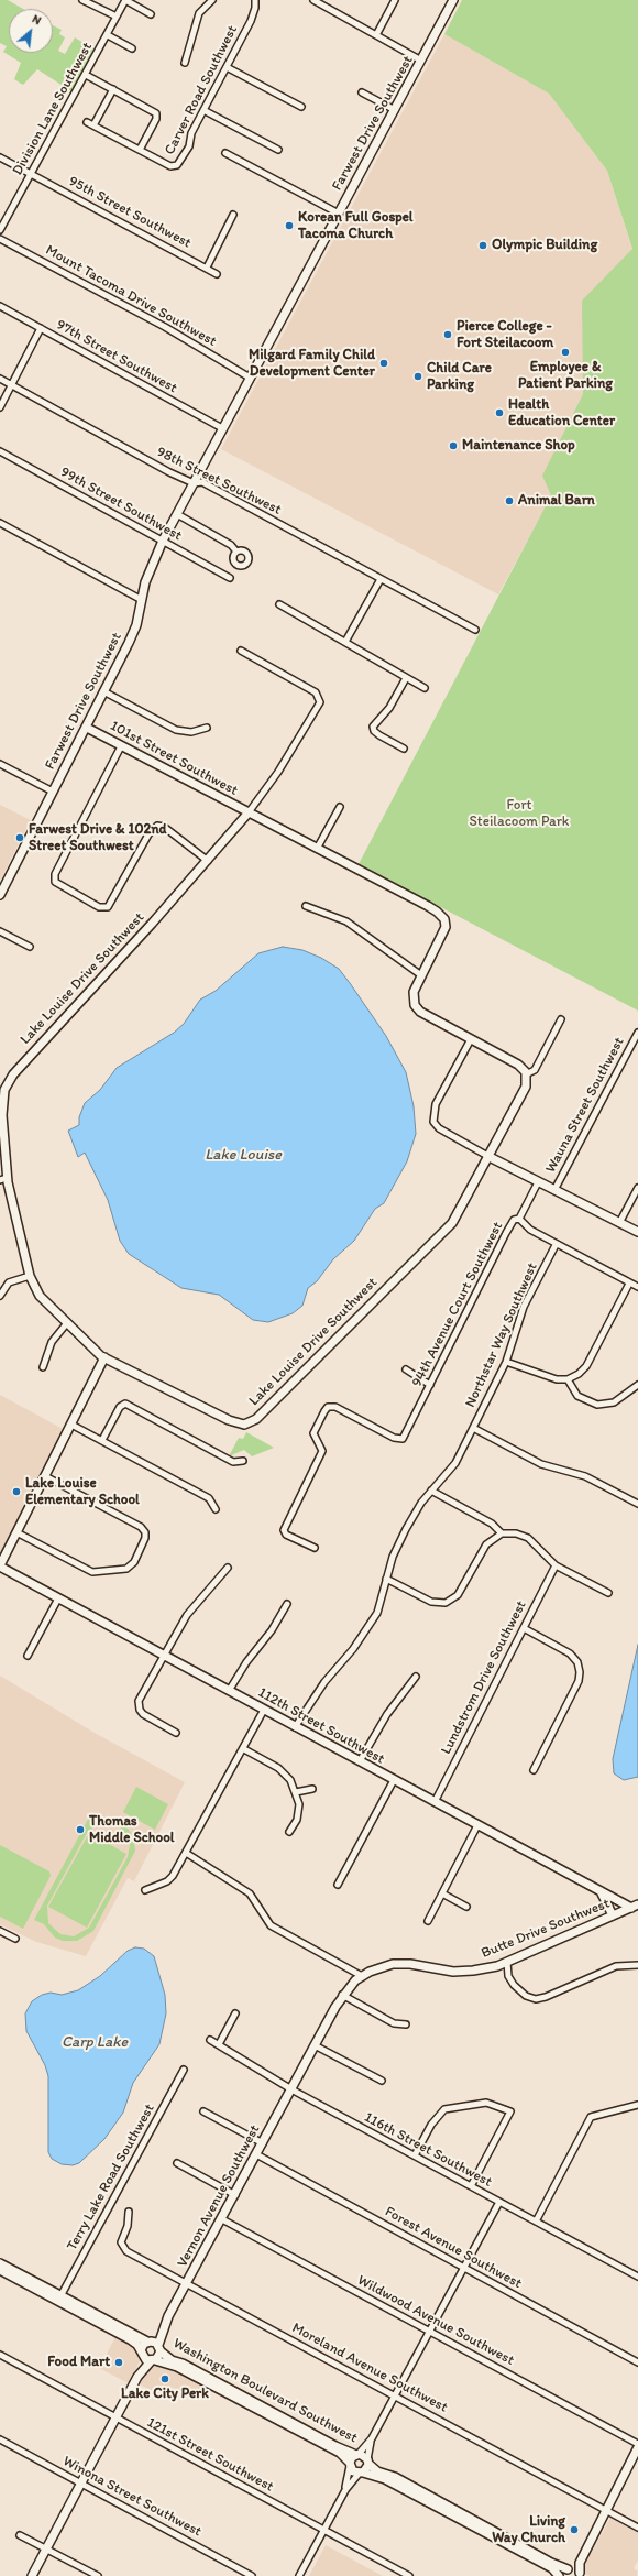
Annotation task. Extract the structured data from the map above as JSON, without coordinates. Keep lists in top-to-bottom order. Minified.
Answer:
{"streets":{"street":["Carver Road Southwest","Division Lane Southwest","Farwest Drive Southwest","95th Street Southwest","Mount Tacoma Drive Southwest","97th Street Southwest","98th Street Southwest","99th Street Southwest","101st Street Southwest","Lake Louise Drive Southwest","Wauna Street Southwest","94th Avenue Court Southwest","Northstar Way Southwest","Lundstrom Drive Southwest","112th Street Southwest","Butte Drive Southwest","116th Street Southwest","Terry Lake Road Southwest","Vernon Avenue Southwest","Forest Avenue Southwest","Wildwood Avenue Southwest","Moreland Avenue Southwest","Washington Boulevard Southwest","121st Street Southwest","Winona Street Southwest"]},"crossings":[["Division Lane Southwest","95th Street Southwest"],["Farwest Drive Southwest","Mount Tacoma Drive Southwest"],["Farwest Drive Southwest","97th Street Southwest"],["Farwest Drive Southwest","98th Street Southwest"],["Farwest Drive Southwest","99th Street Southwest"],["Farwest Drive Southwest","101st Street Southwest"],["101st Street Southwest","Lake Louise Drive Southwest"],["Northstar Way Southwest","112th Street Southwest"],["Lundstrom Drive Southwest","112th Street Southwest"],["112th Street Southwest","Butte Drive Southwest"],["Butte Drive Southwest","116th Street Southwest"],["Butte Drive Southwest","Vernon Avenue Southwest"],["116th Street Southwest","Vernon Avenue Southwest"],["Vernon Avenue Southwest","Forest Avenue Southwest"],["Vernon Avenue Southwest","Wildwood Avenue Southwest"],["Vernon Avenue Southwest","Moreland Avenue Southwest"],["Vernon Avenue Southwest","Washington Boulevard Southwest"]],"water":["Lake Louise","Carp Lake"],"parks":["Fort Steilacoom Park"],"places":["Korean Full Gospel Tacoma Church","Olympic Building","Pierce College - Fort Steilacoom","Employee & Patient Parking","Milgard Family Child Development Center","Child Care Parking","Health Education Center","Maintenance Shop","Animal Barn","Farwest Drive & 102nd Street Southwest","Lake Louise Elementary School","Thomas Middle School","Food Mart","Lake City Perk","Living Way Church"],"north":"top right"}
